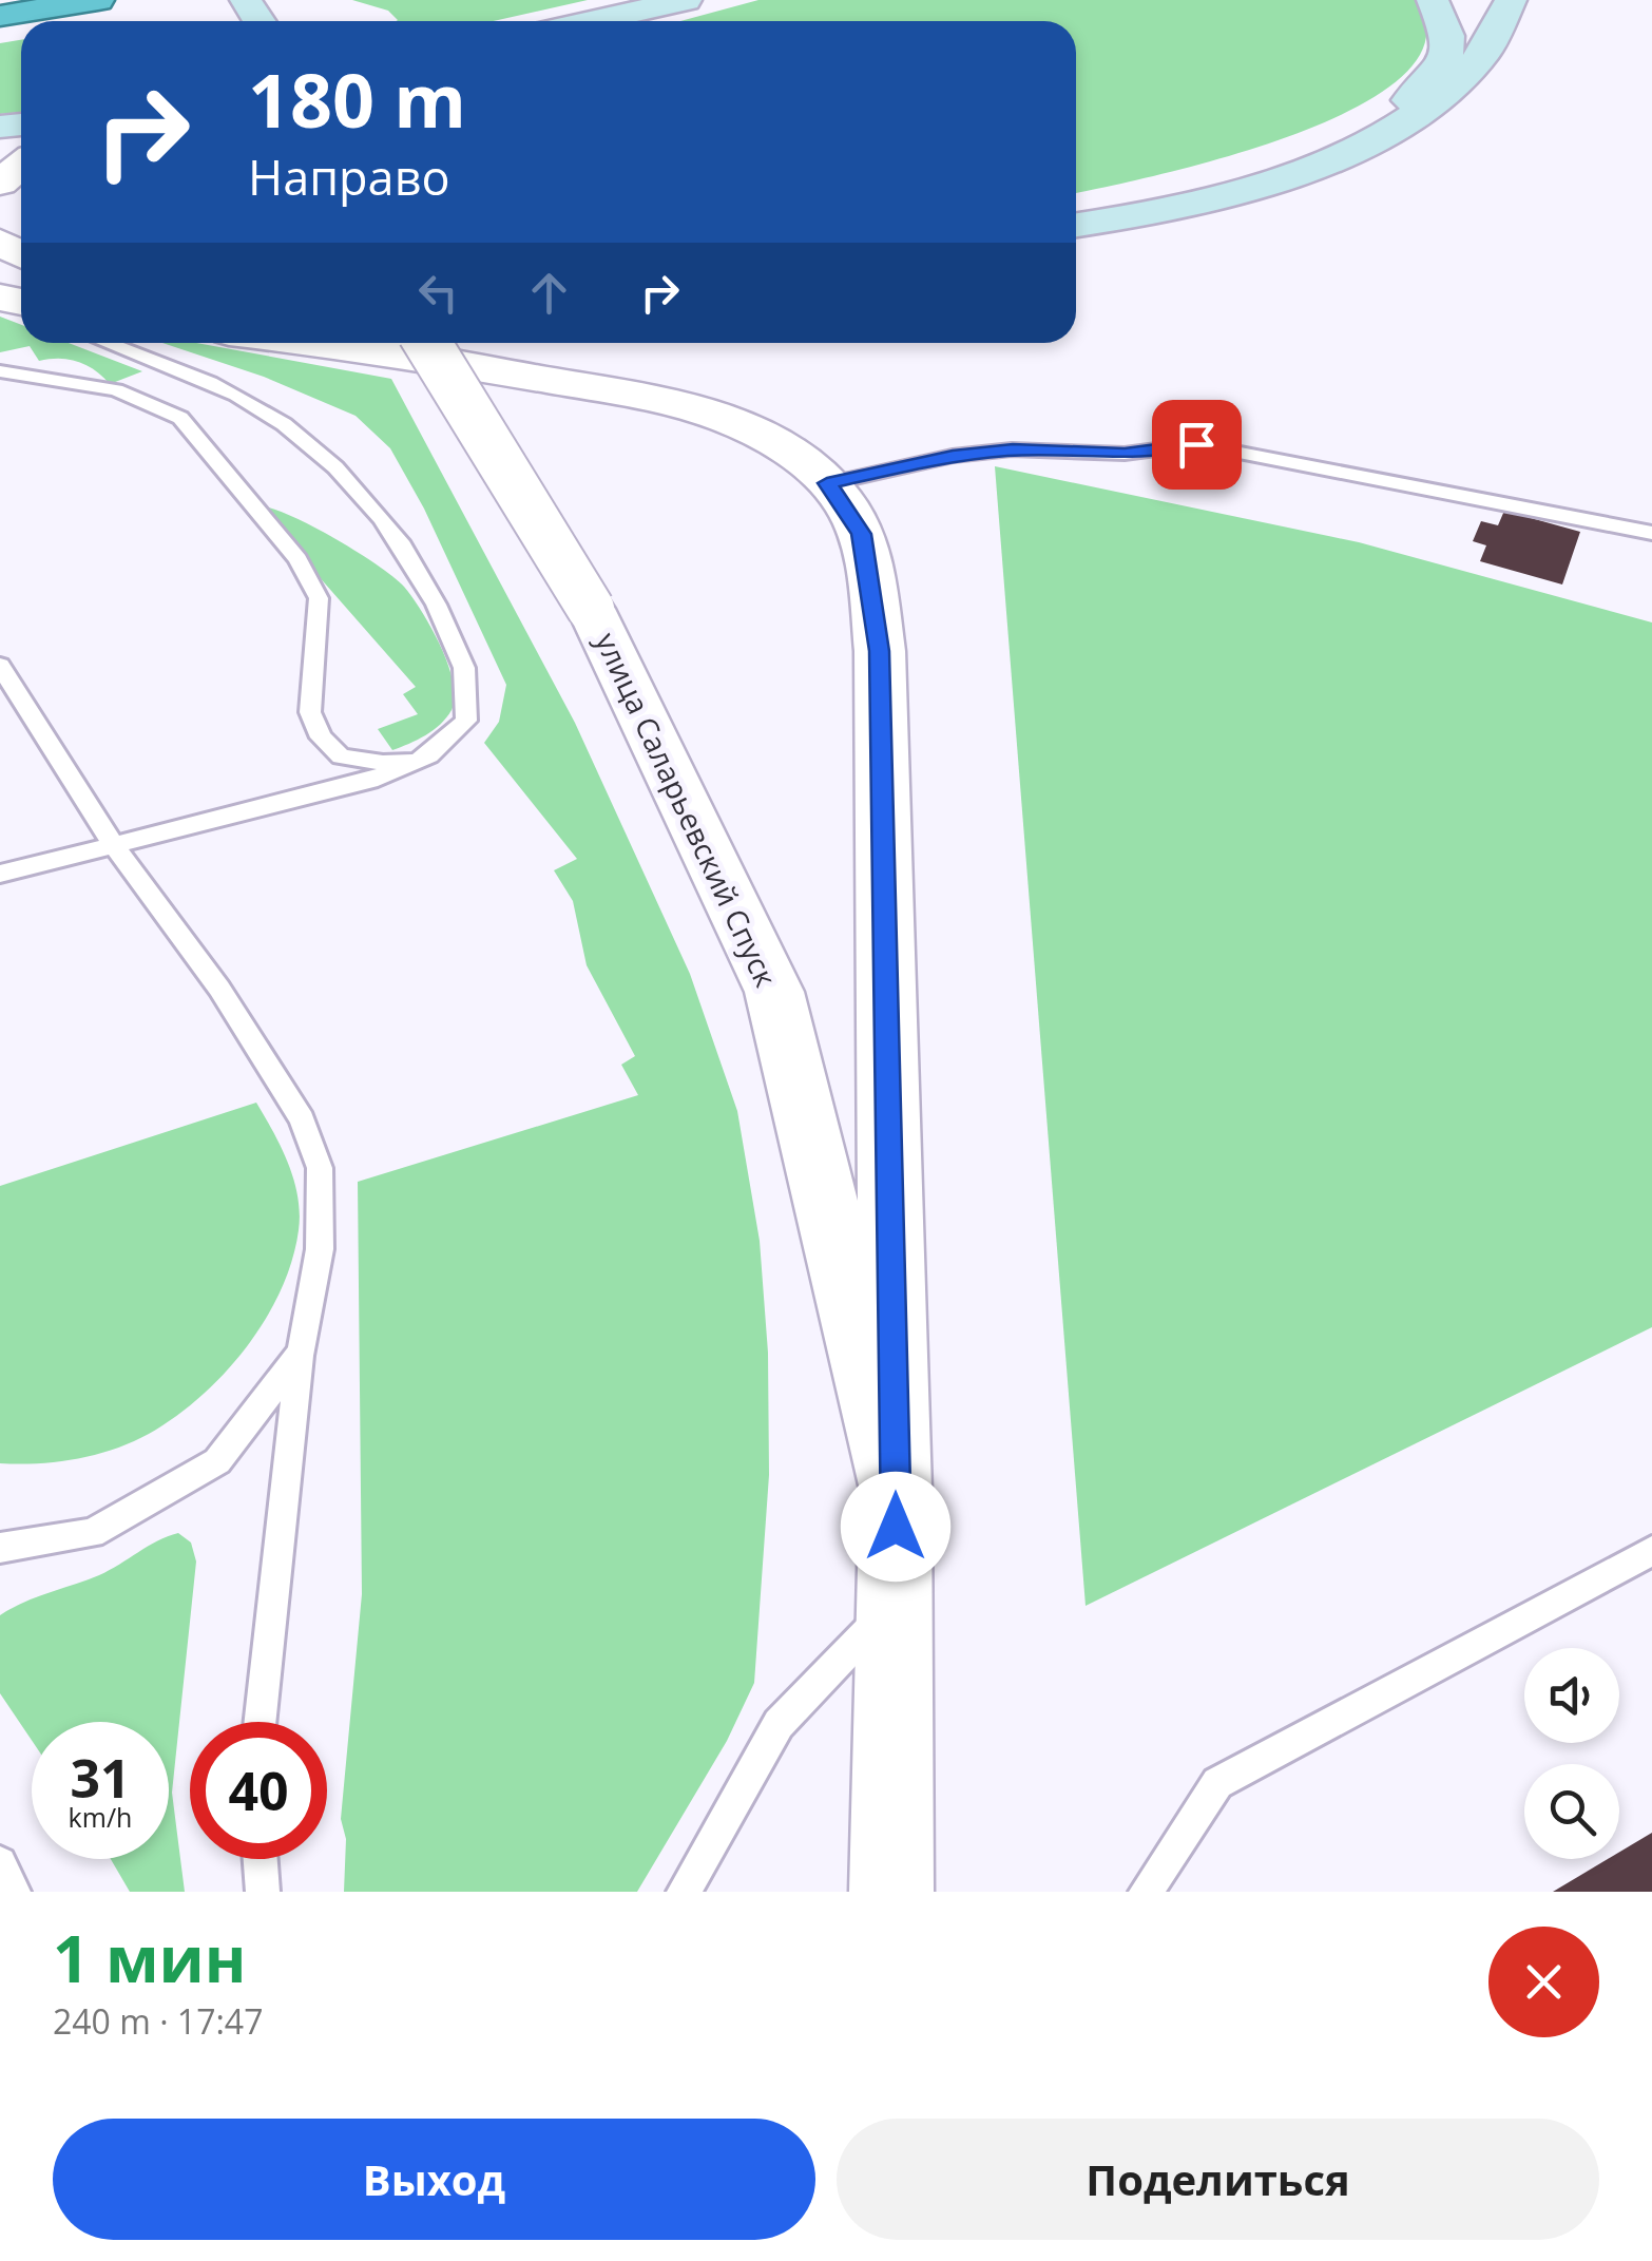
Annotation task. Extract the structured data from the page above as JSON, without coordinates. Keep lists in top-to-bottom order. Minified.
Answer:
{"streets":{"street":["улица Саларьевский Спуск"]},"page":{"turn":["180 m","Направо"],"speed":"31 km/h","limit":"40","heading":["1 мин","240 m · 17:47"],"buttons":["Выход","Поделиться"]}}
